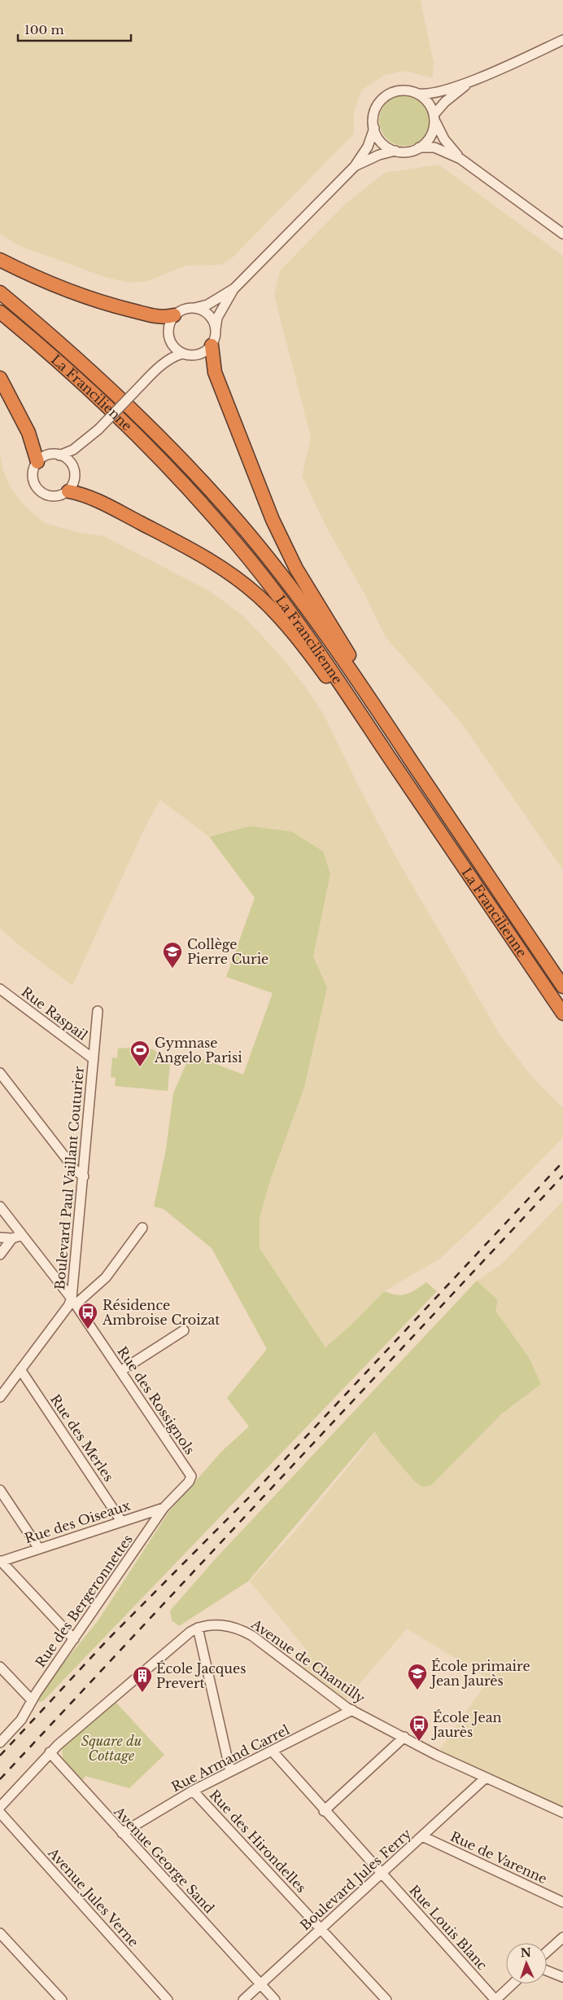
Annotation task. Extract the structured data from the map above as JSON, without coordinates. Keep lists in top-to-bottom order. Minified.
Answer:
{"streets":{"highway":["La Francilienne"],"street":["Rue Raspail","Boulevard Paul Vaillant Couturier","Rue des Rossignols","Rue des Merles","Rue des Oiseaux","Rue des Bergeronnettes","Avenue de Chantilly","Rue Armand Carrel","Rue des Hirondelles","Rue de Varenne","Avenue George Sand","Boulevard Jules Ferry","Avenue Jules Verne","Rue Louis Blanc"]},"crossings":[["Rue Raspail","Boulevard Paul Vaillant Couturier"],["Boulevard Paul Vaillant Couturier","Rue des Rossignols"],["Boulevard Paul Vaillant Couturier","Rue des Merles"],["Rue des Rossignols","Rue des Bergeronnettes"],["Rue des Merles","Rue des Oiseaux"],["Rue des Oiseaux","Rue des Bergeronnettes"],["Avenue de Chantilly","Rue Armand Carrel"],["Avenue de Chantilly","Boulevard Jules Ferry"],["Rue Armand Carrel","Rue des Hirondelles"],["Rue Armand Carrel","Avenue George Sand"],["Rue Armand Carrel","Rue Louis Blanc"],["Rue des Hirondelles","Boulevard Jules Ferry"],["Rue de Varenne","Boulevard Jules Ferry"],["Avenue George Sand","Boulevard Jules Ferry"],["Boulevard Jules Ferry","Rue Louis Blanc"]],"parks":["Square du Cottage"],"places":{"school or university":["Collège Pierre Curie","École primaire Jean Jaurès"],"sports":["Gymnase Angelo Parisi"],"bus stop":["Résidence Ambroise Croizat","École Jean Jaurès"],"building":["École Jacques Prevert"]},"scale_bar":"100 m","north":"top"}
